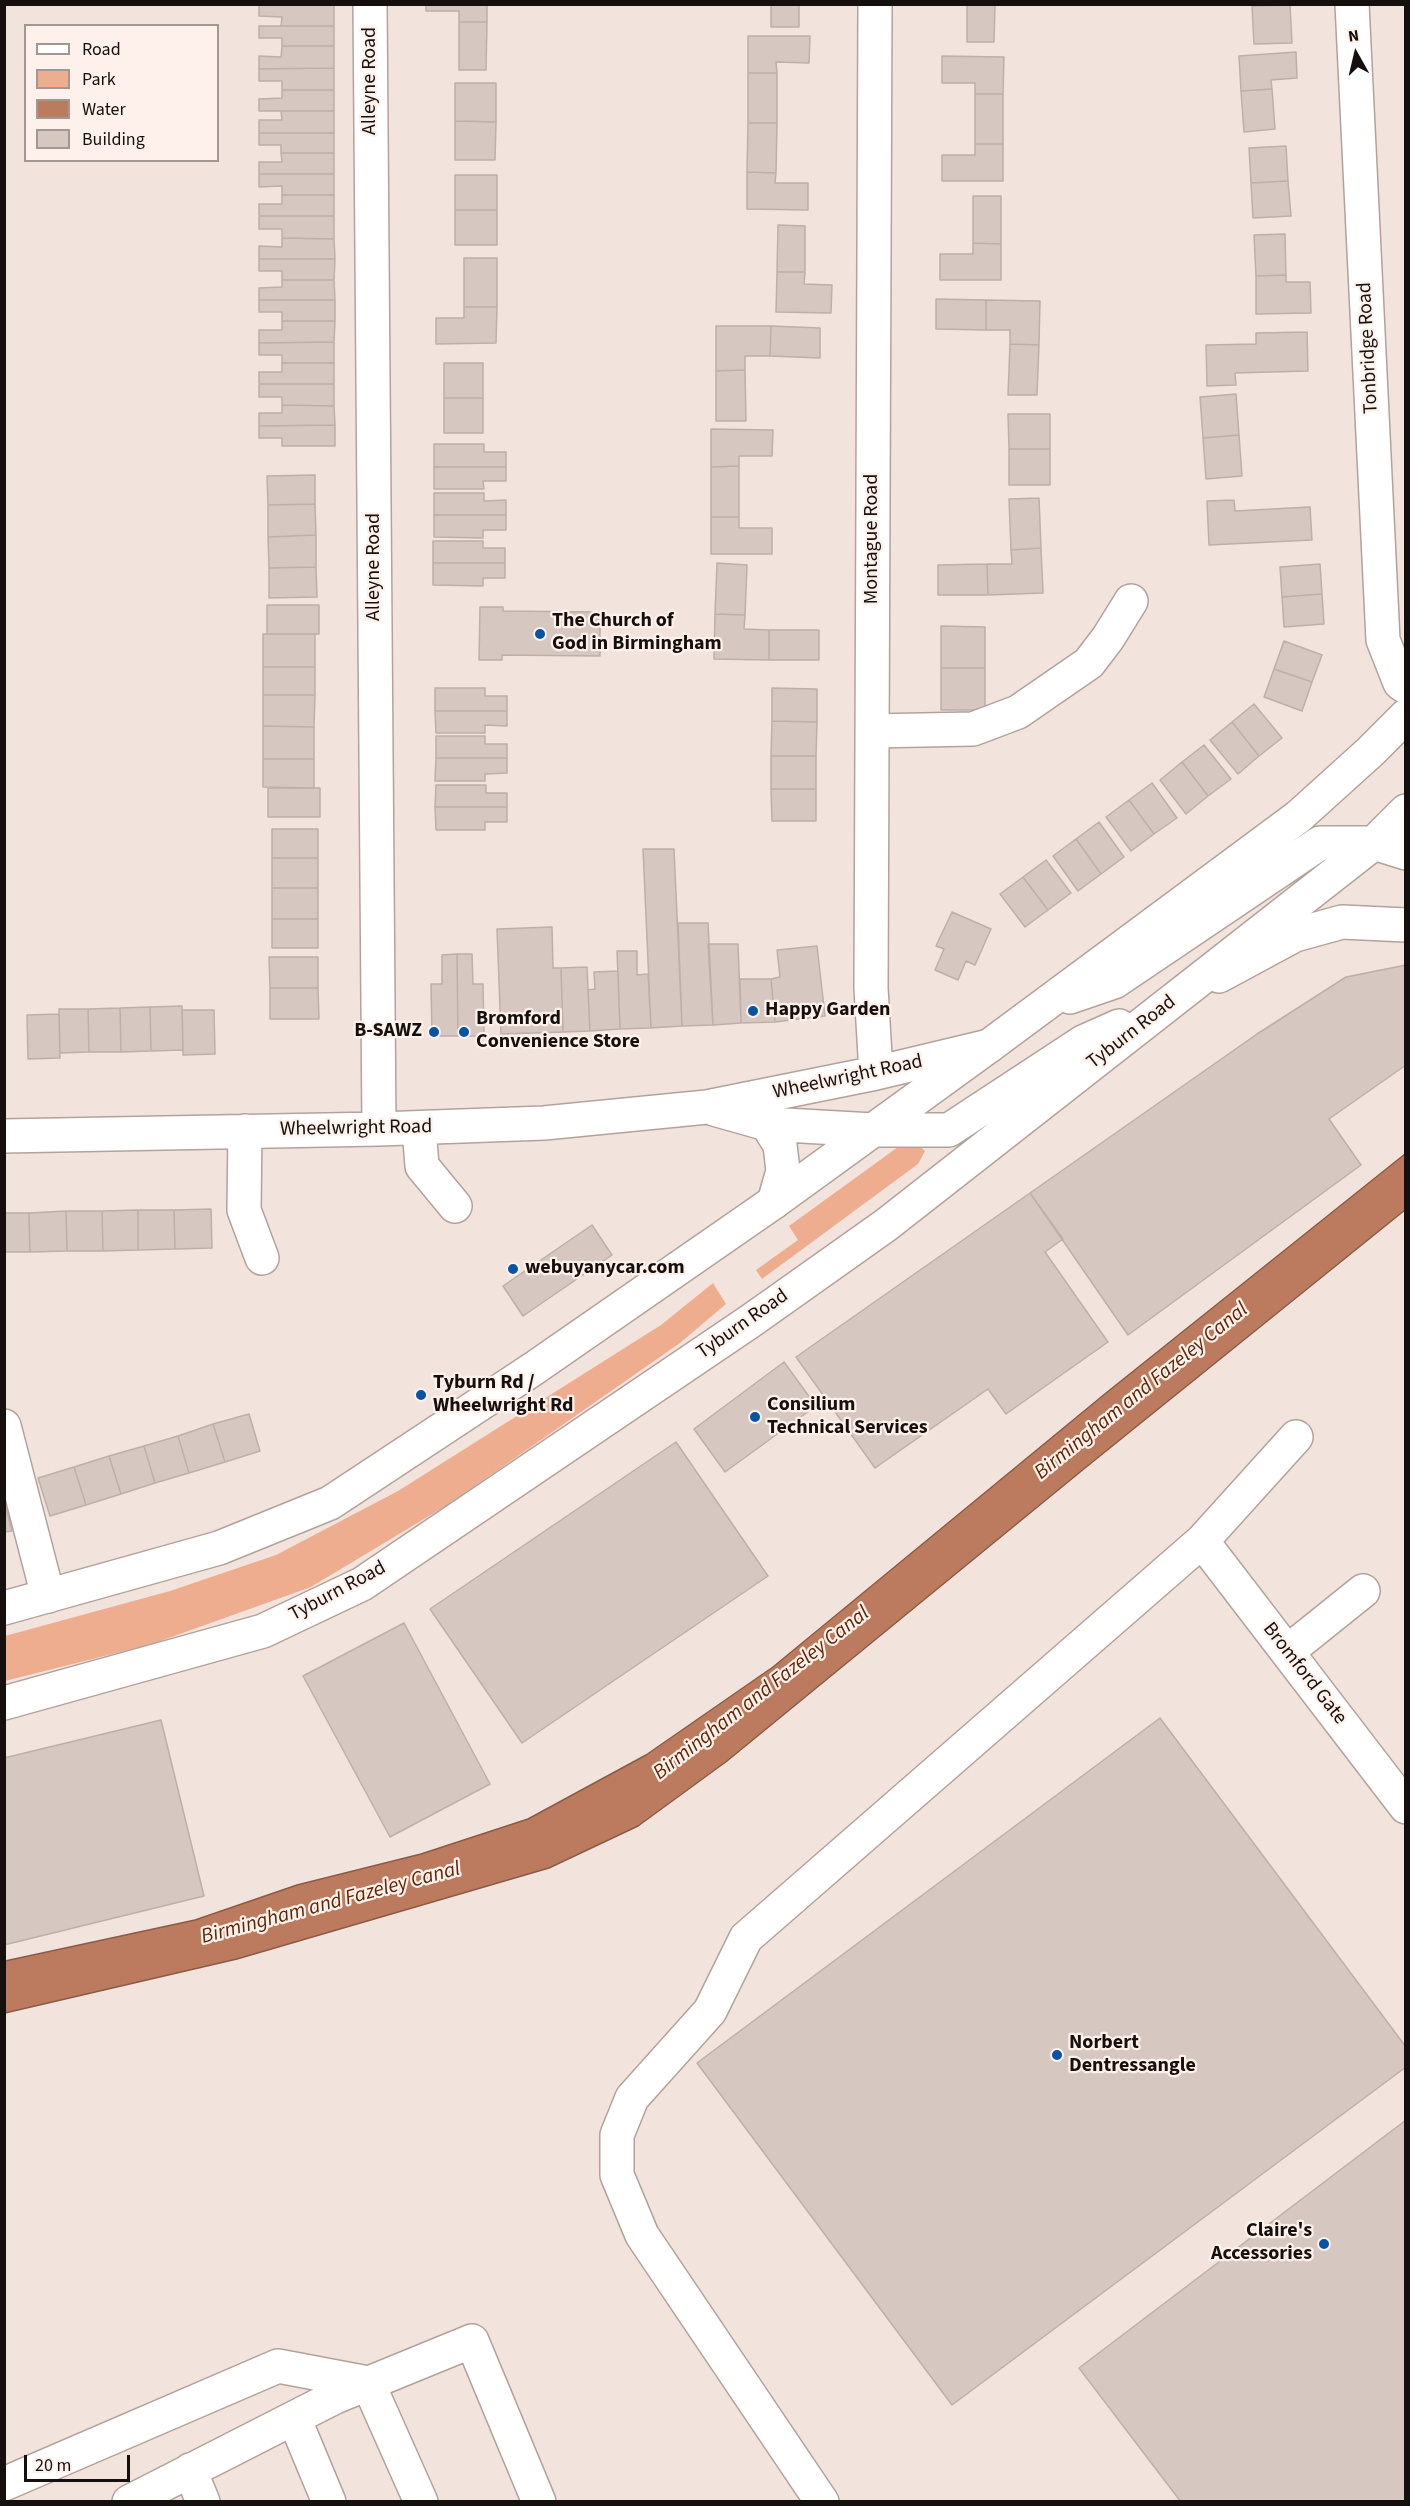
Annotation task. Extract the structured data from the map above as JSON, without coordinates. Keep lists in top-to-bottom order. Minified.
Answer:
{"streets":{"main road":["Alleyne Road","Tonbridge Road","Montague Road","Tyburn Road","Wheelwright Road","Bromford Gate"]},"crossings":[["Alleyne Road","Wheelwright Road"],["Montague Road","Wheelwright Road"],["Tyburn Road","Wheelwright Road"]],"water":["Birmingham and Fazeley Canal"],"places":["The Church of God in Birmingham","Happy Garden","B-SAWZ","Bromford Convenience Store","webuyanycar.com","Tyburn Rd / Wheelwright Rd","Consilium Technical Services","Norbert Dentressangle","Claire's Accessories"],"legend":["Road","Park","Water","Building"],"scale_bar":"20 m","north":"top"}
